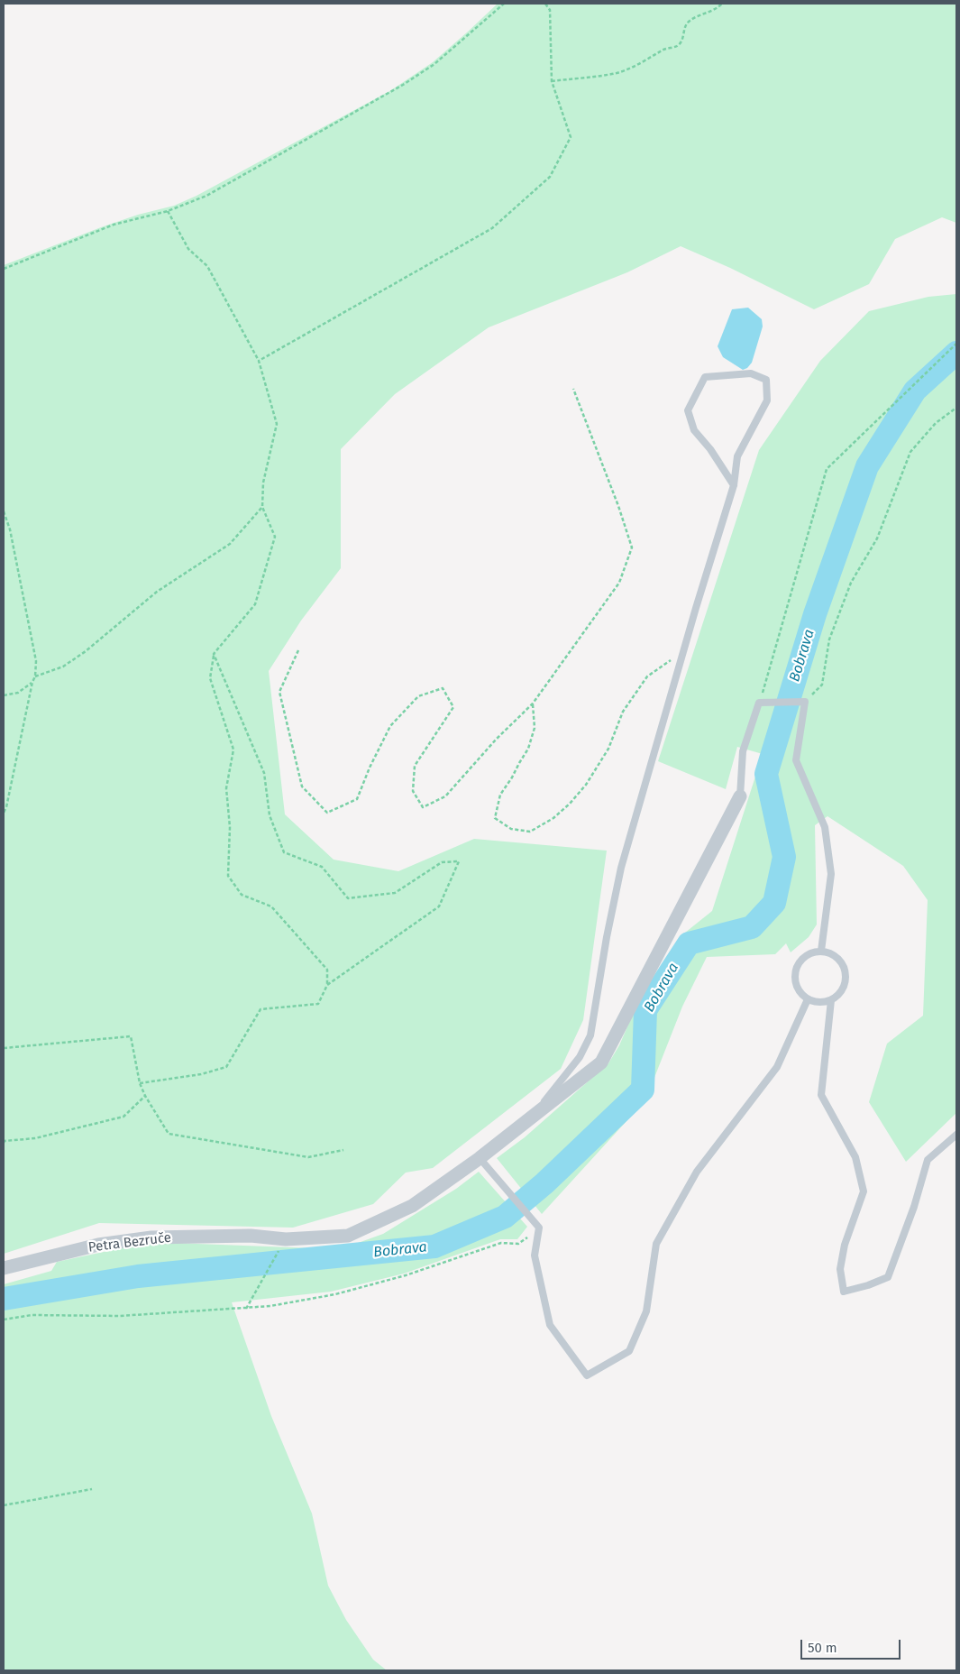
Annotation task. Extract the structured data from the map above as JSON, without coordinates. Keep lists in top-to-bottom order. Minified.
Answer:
{"streets":{"street":["Petra Bezruče"]},"water":["Bobrava"],"scale_bar":"50 m"}
